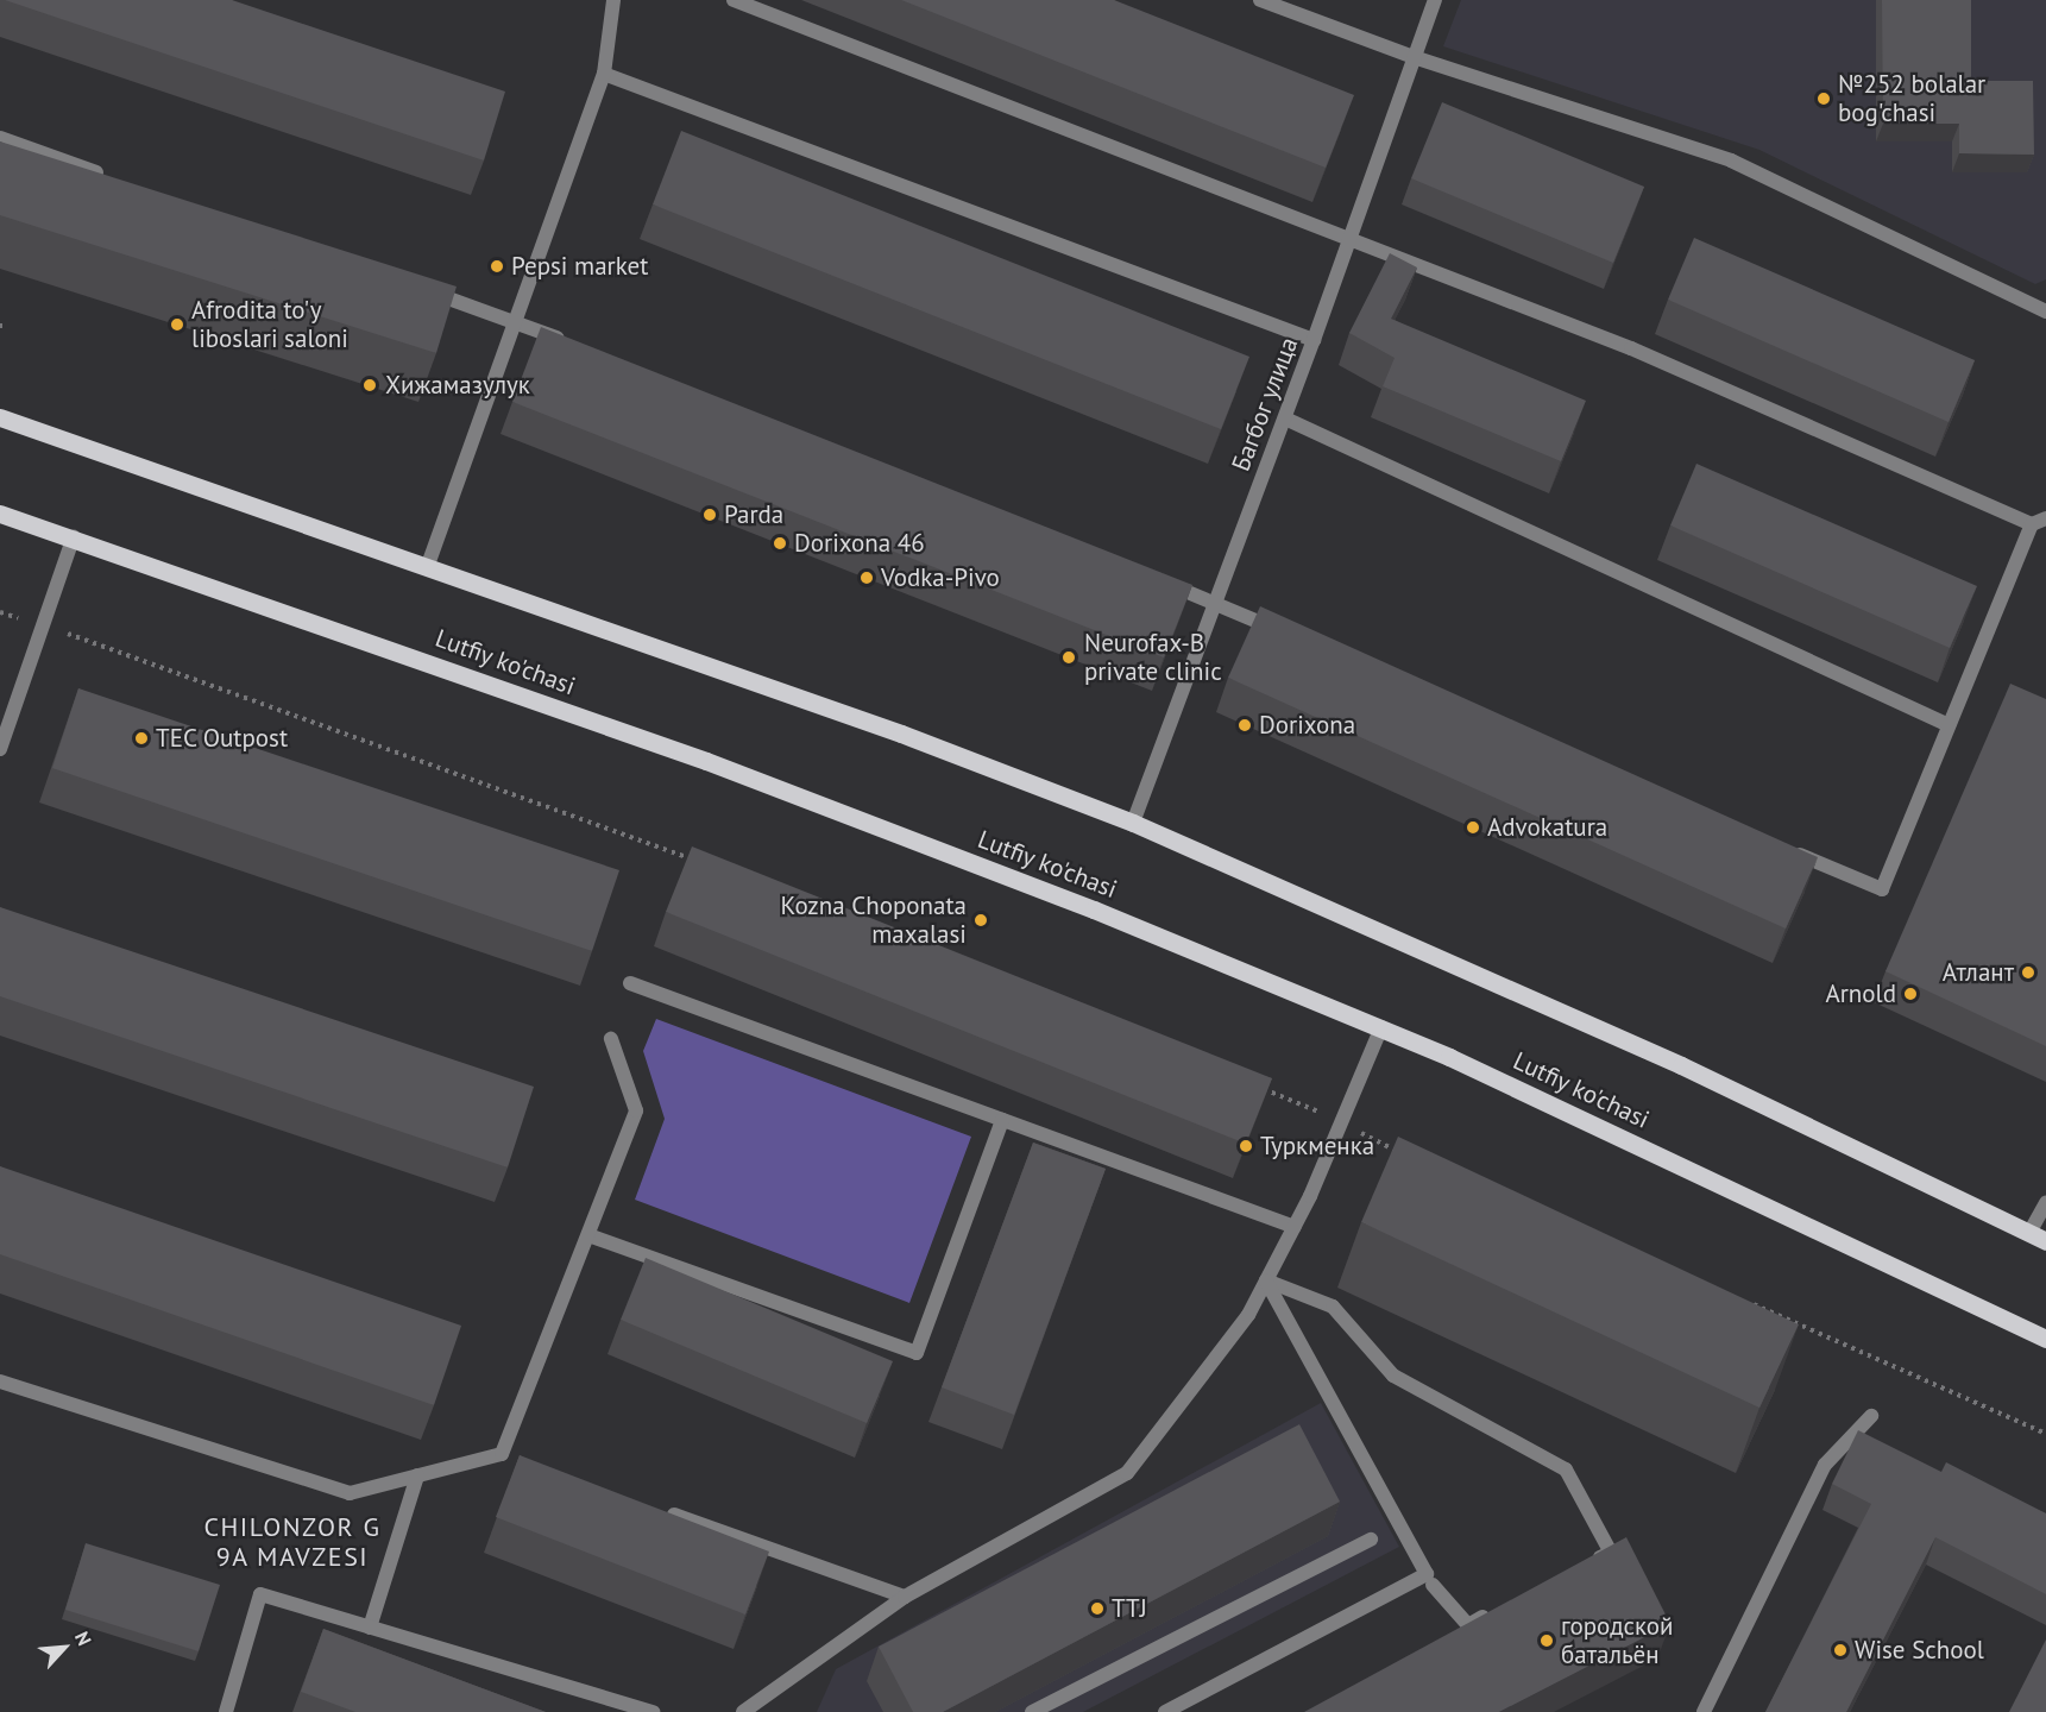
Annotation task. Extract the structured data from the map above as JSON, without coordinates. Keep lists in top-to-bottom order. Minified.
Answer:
{"streets":{"main road":["Lutfiy ko'chasi"],"street":["Багбог улица"]},"districts":["CHILONZOR G 9A MAVZESI"],"places":["№252 bolalar bog'chasi","Pepsi market","Afrodita to'y liboslari saloni","Хижамазулук","Parda","Dorixona 46","Vodka-Pivo","Neurofax-B private clinic","Dorixona","TEC Outpost","Advokatura","Kozna Choponata maxalasi","Атлант","Arnold","Туркменка","TTJ","городской батальён","Wise School"],"north":"top right"}
